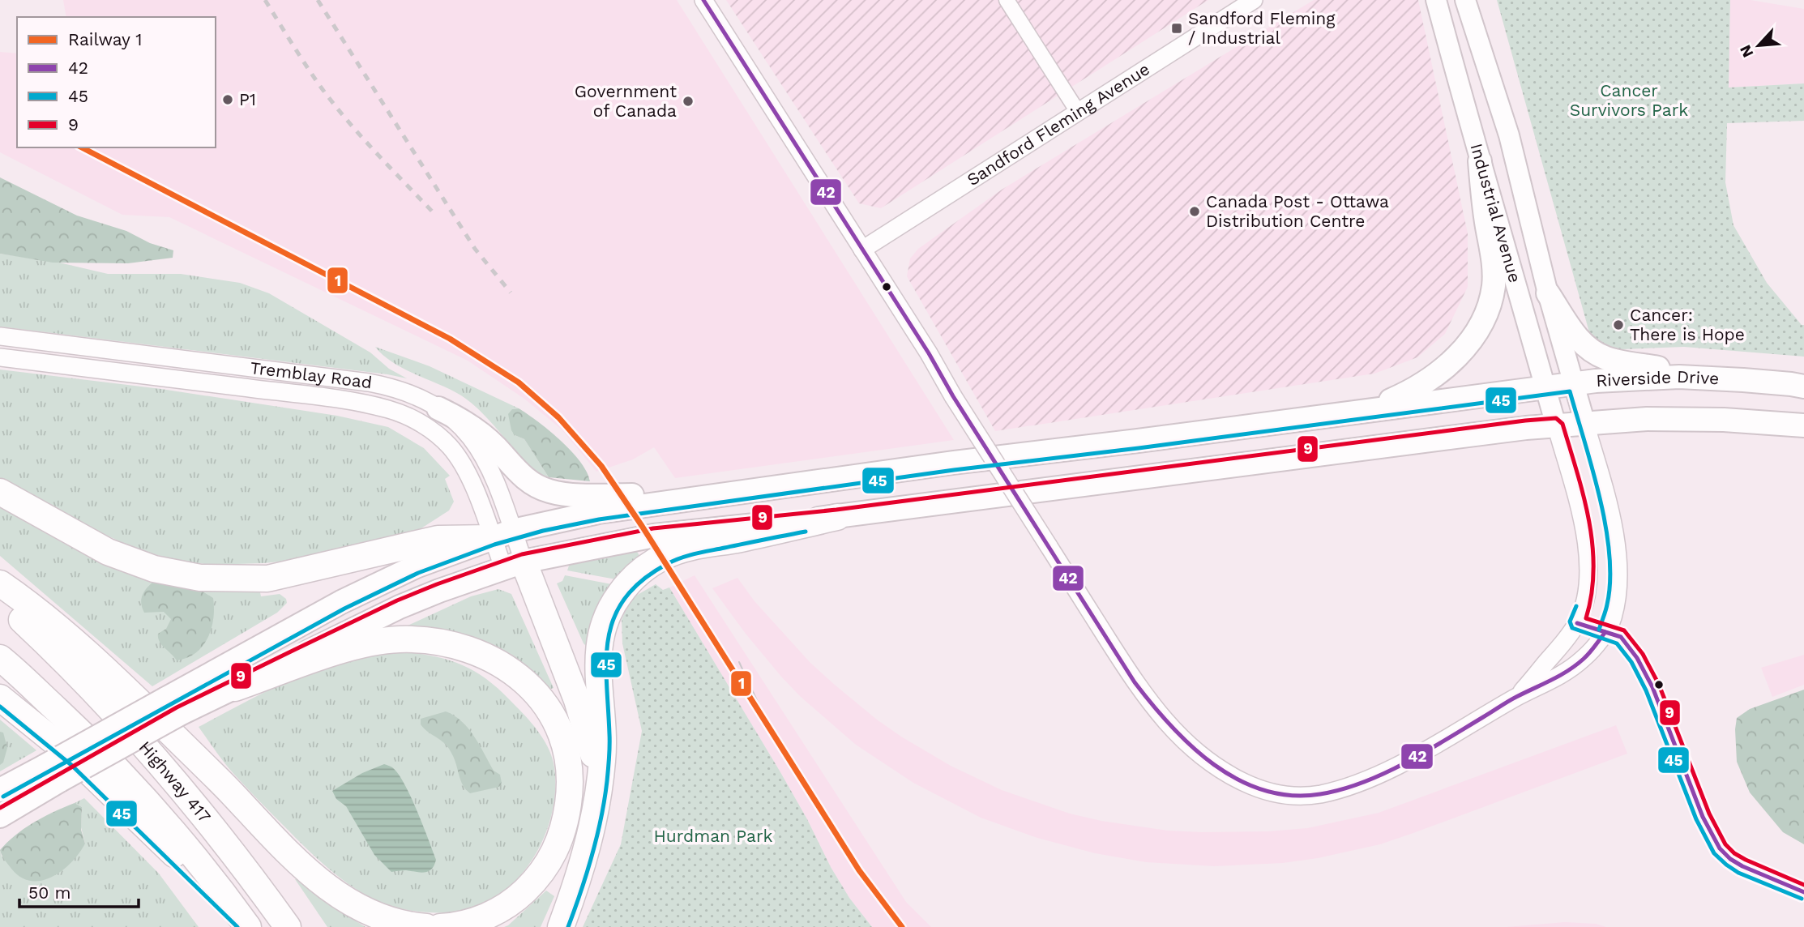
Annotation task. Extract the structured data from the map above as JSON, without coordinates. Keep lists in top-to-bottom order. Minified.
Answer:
{"streets":{"highway":["Highway 417"],"main road":["Industrial Avenue","Riverside Drive"],"street":["Sandford Fleming Avenue","Tremblay Road"]},"crossings":[["Industrial Avenue","Riverside Drive"],["Tremblay Road","Riverside Drive"]],"parks":["Cancer Survivors Park","Hurdman Park"],"places":{"transit":["Sandford Fleming / Industrial"],"other":["P1","Government of Canada","Canada Post - Ottawa Distribution Centre","Cancer: There is Hope"]},"lines":["transit line 42","rail line 1","transit line 45","transit line 9"],"legend":["Railway 1","42","45","9"],"scale_bar":"50 m","north":"bottom left"}
